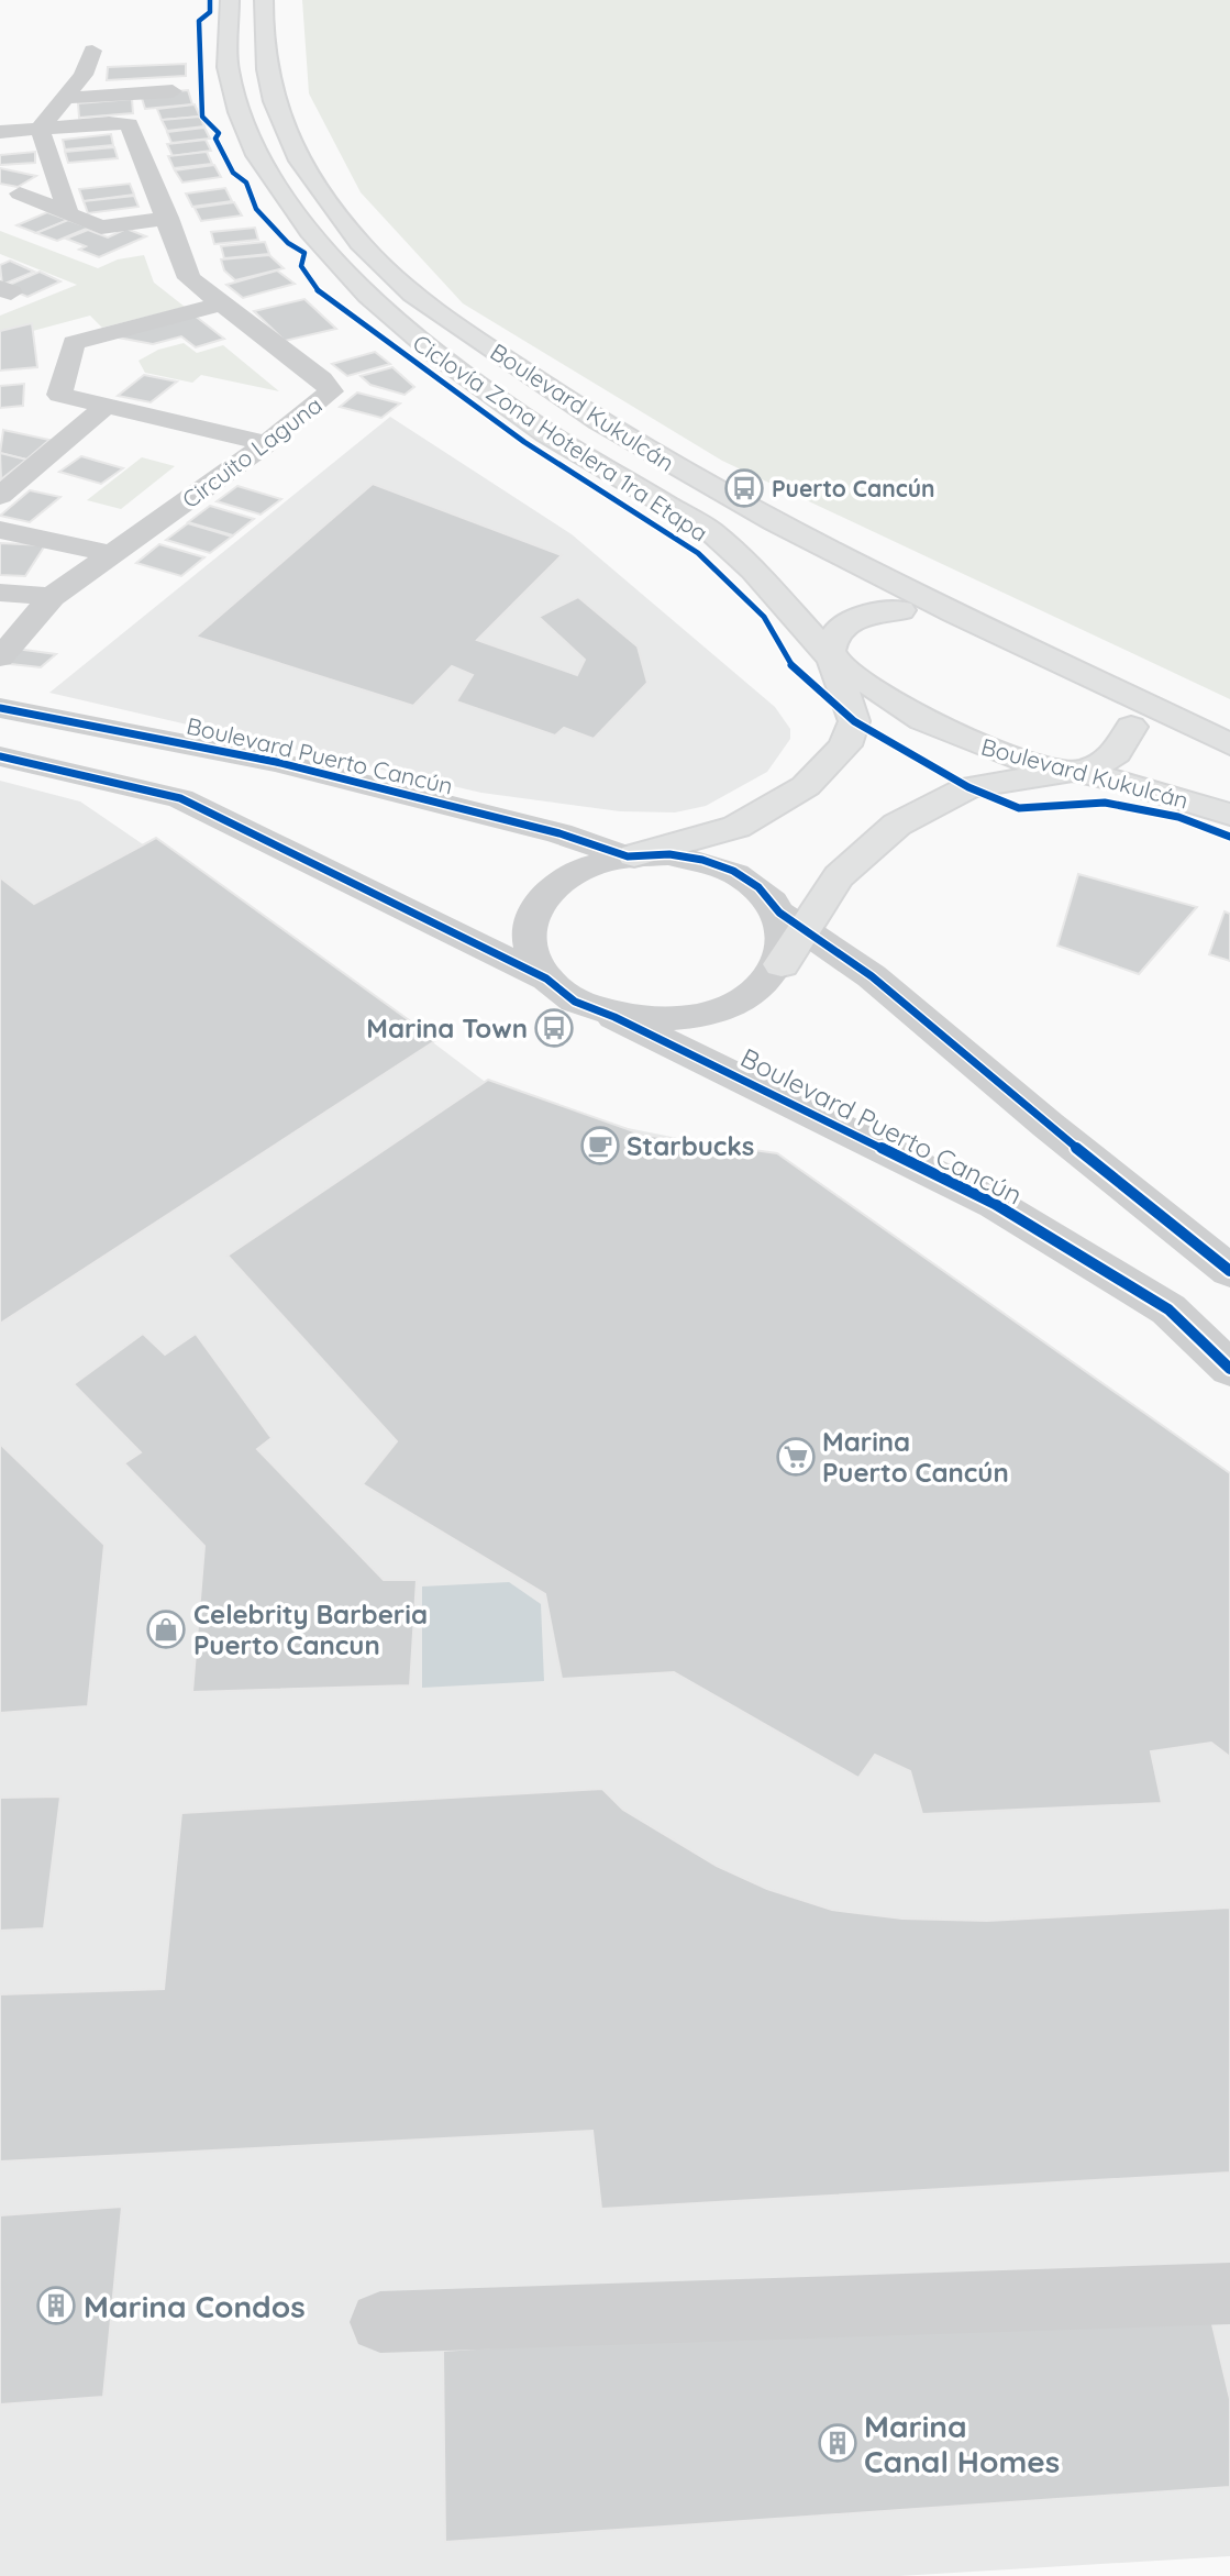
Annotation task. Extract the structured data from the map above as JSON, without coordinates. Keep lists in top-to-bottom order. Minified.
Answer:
{"streets":{"main road":["Boulevard Kukulcán"],"street":["Circuito Laguna","Boulevard Puerto Cancún"],"cycle path":["Ciclovía Zona Hotelera 1ra Etapa"]},"places":{"bus stop":["Puerto Cancún","Marina Town"],"cafe":["Starbucks"],"supermarket":["Marina Puerto Cancún"],"shop":["Celebrity Barberia Puerto Cancun"],"building":["Marina Condos","Marina Canal Homes"]}}
